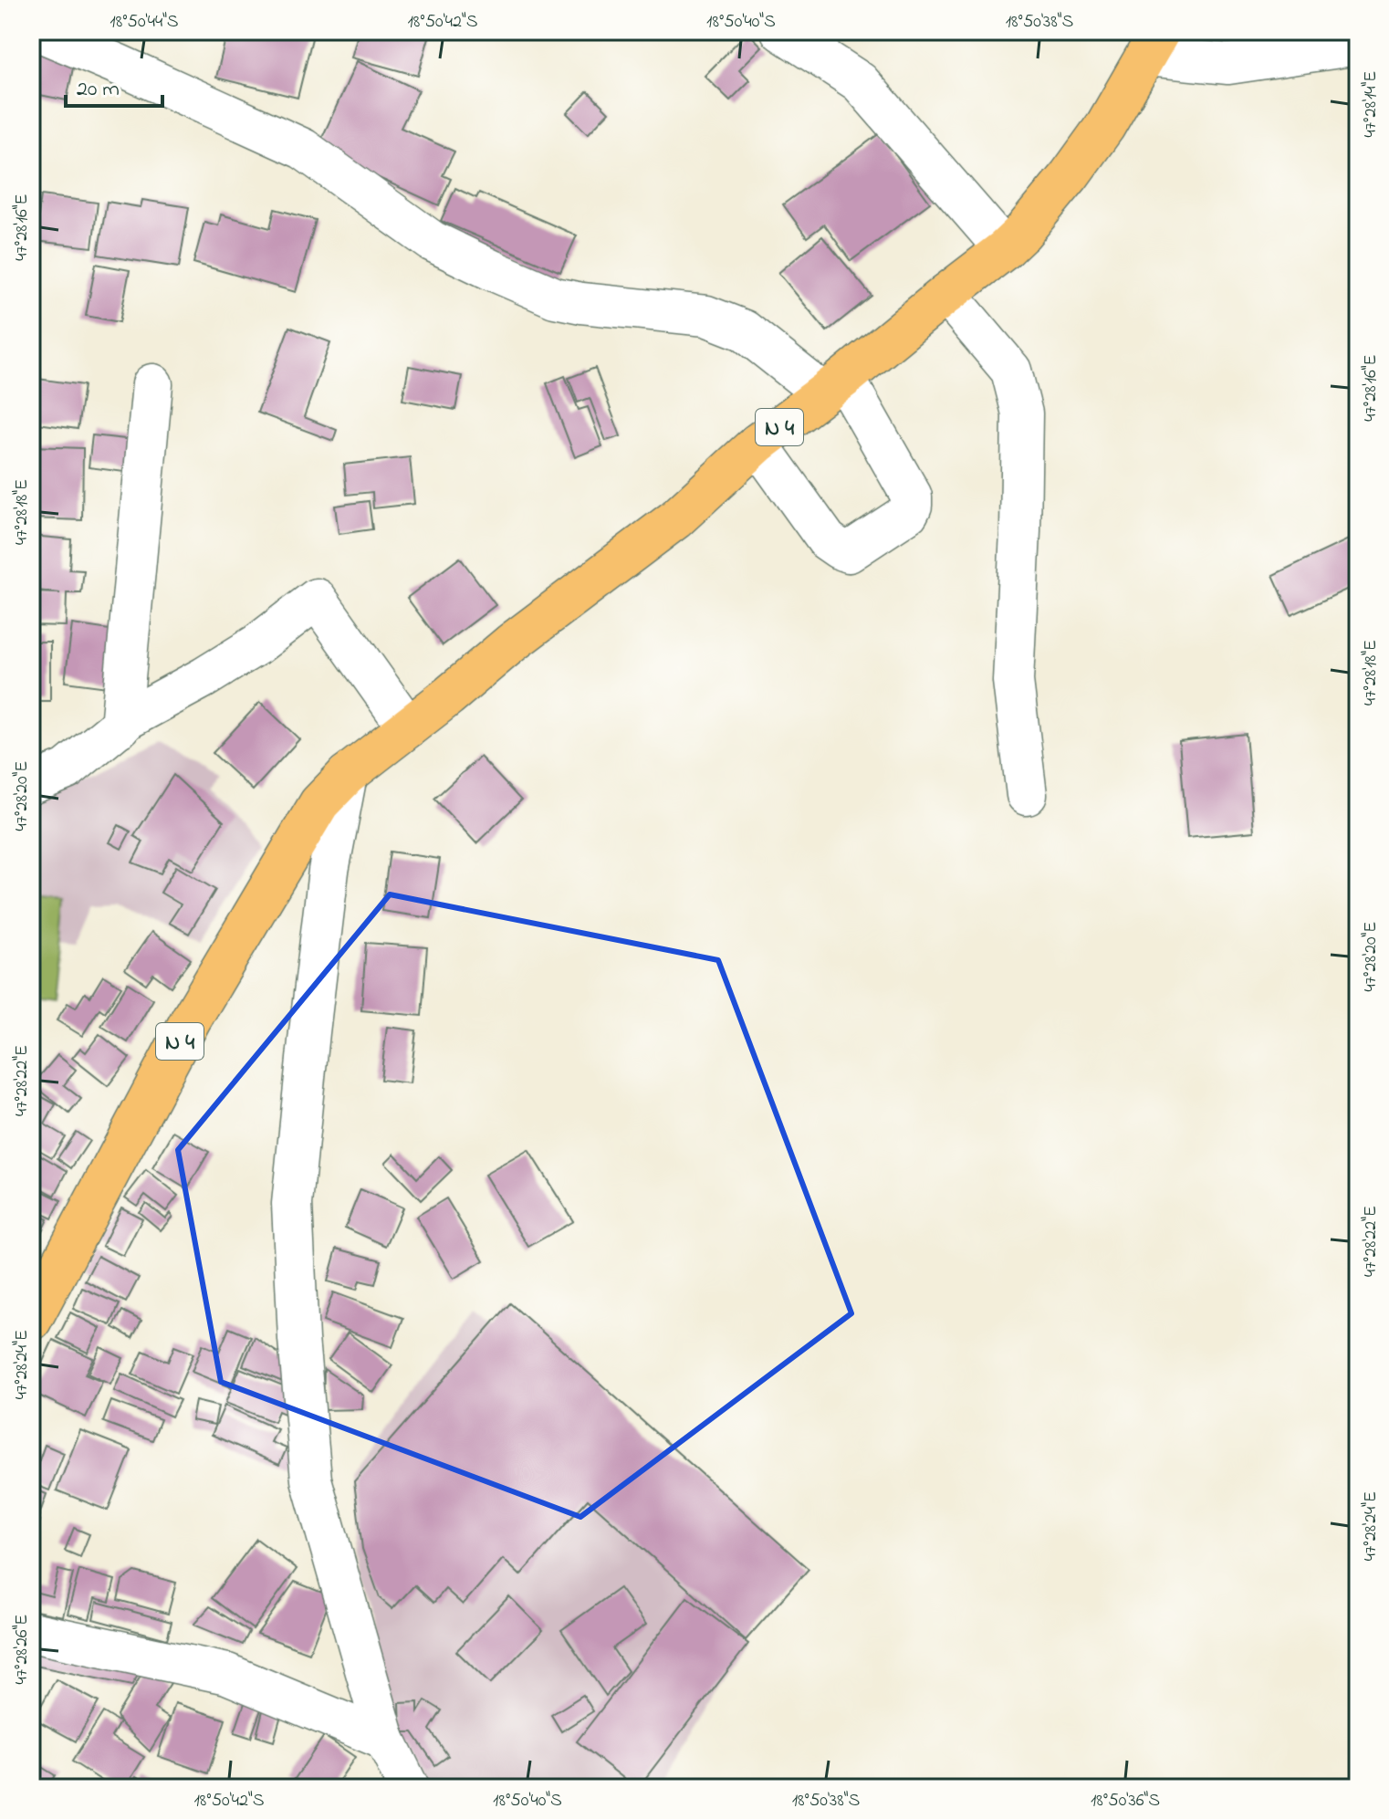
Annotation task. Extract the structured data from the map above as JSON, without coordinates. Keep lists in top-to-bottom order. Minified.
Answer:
{"streets":{"main road":["N 4"]},"scale_bar":"20 m","coordinates":["18°50'44\"S","18°50'42\"S","18°50'40\"S","18°50'38\"S","47°28'14\"E","47°28'16\"E","47°28'18\"E","47°28'20\"E","47°28'22\"E","47°28'24\"E","47°28'26\"E","18°50'36\"S"]}
